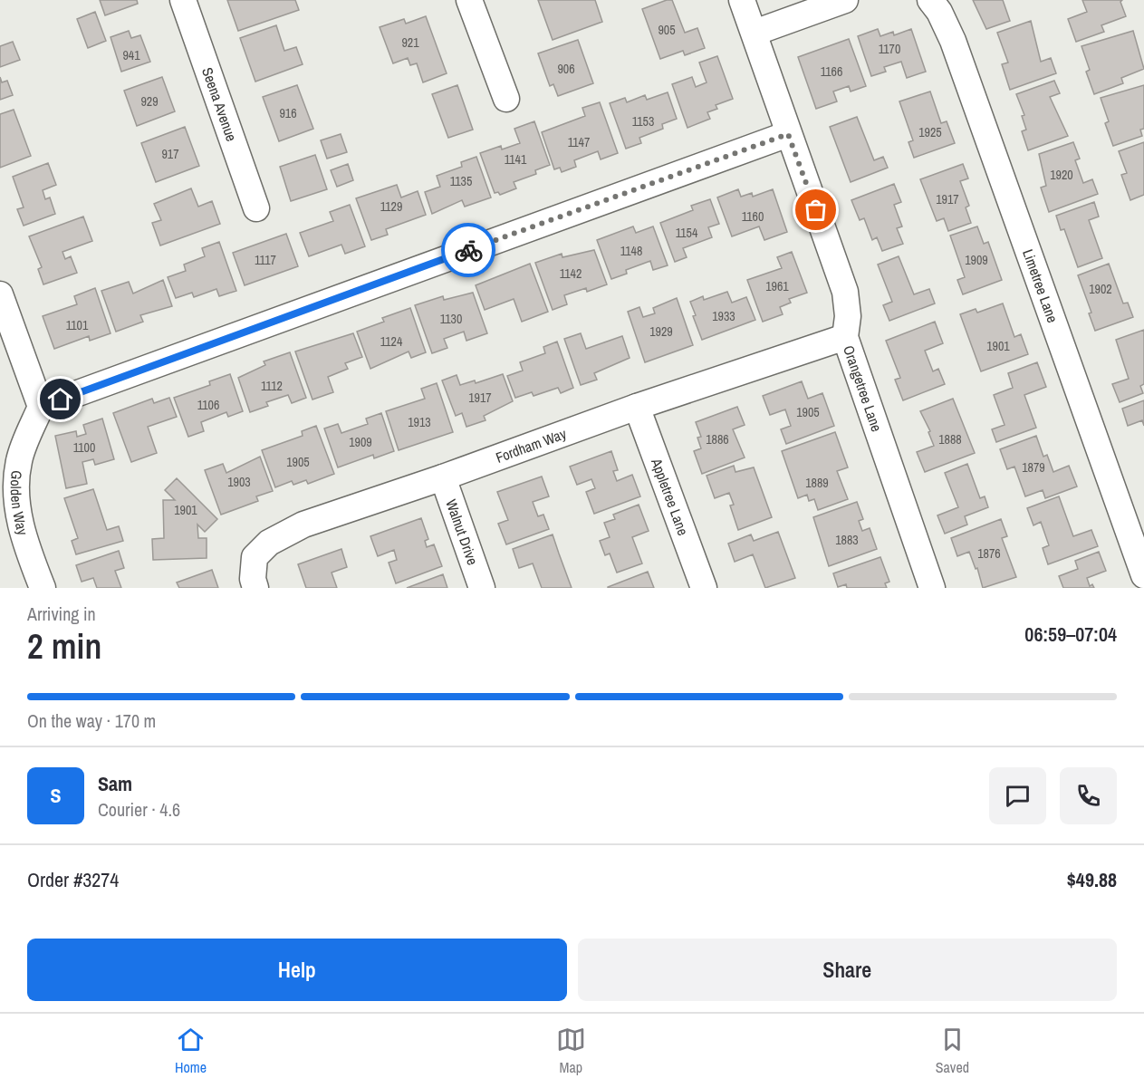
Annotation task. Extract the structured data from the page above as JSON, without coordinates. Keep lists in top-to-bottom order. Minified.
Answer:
{"streets":{"street":["Seena Avenue","Limetree Lane","Orangetree Lane","Fordham Way","Appletree Lane","Golden Way","Walnut Drive"]},"crossings":[["Orangetree Lane","Fordham Way"],["Fordham Way","Appletree Lane"],["Fordham Way","Walnut Drive"]],"house_numbers":["905","921","1170","941","906","1166","929","916","1153","1925","1147","917","1141","1920","1135","1917","1129","1160","1154","1148","1117","1909","1142","1961","1902","1933","1130","1101","1929","1124","1901","1112","1917","1106","1905","1913","1886","1888","1909","1100","1905","1879","1903","1889","1901","1883","1876"],"page":{"heading":["2 min","Arriving in","06:59–07:04"],"panel":["Sam","Courier · 4.6","Order #3274","$49.88"],"bar":"On the way · 170 m","round":"S","buttons":["Help","Share"],"tabs":["Home","Map","Saved"]}}
